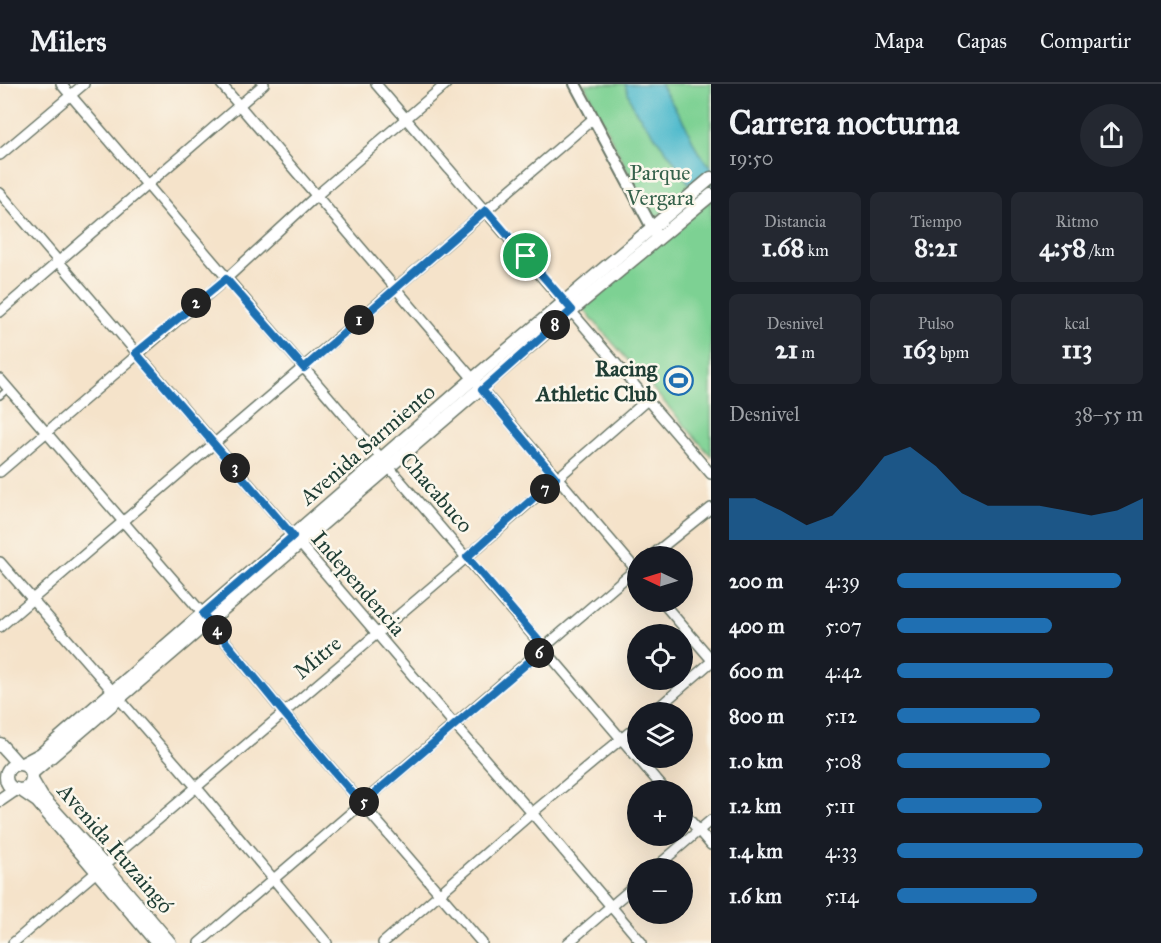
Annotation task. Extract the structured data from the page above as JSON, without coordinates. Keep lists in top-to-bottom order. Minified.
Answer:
{"streets":{"main road":["Avenida Sarmiento","Avenida Ituzaingó"],"street":["Chacabuco","Independencia","Mitre"]},"crossings":[["Avenida Sarmiento","Chacabuco"],["Avenida Sarmiento","Independencia"],["Avenida Sarmiento","Avenida Ituzaingó"],["Chacabuco","Mitre"],["Independencia","Mitre"],["Mitre","Avenida Ituzaingó"]],"parks":["Parque Vergara"],"places":{"sports":["Racing Athletic Club"]},"north":"left","page":{"header":"Milers","nav":["Mapa","Capas","Compartir"],"heading":["Carrera nocturna","19:50"],"stats":[["Distancia","1.68 km"],["Tiempo","8:21"],["Ritmo","4:58 /km"],["Desnivel","21 m"],["Pulso","163 bpm"],["kcal","113"]],"pins":["2","1","8","3","7","4","6","5"],"chart":["Desnivel","38–55 m"],"map_buttons":["+","−"],"list":[{"name":"200 m","note":"4:39"},{"name":"400 m","note":"5:07"},{"name":"600 m","note":"4:42"},{"name":"800 m","note":"5:12"},{"name":"1.0 km","note":"5:08"},{"name":"1.2 km","note":"5:11"},{"name":"1.4 km","note":"4:33"},{"name":"1.6 km","note":"5:14"}]}}
